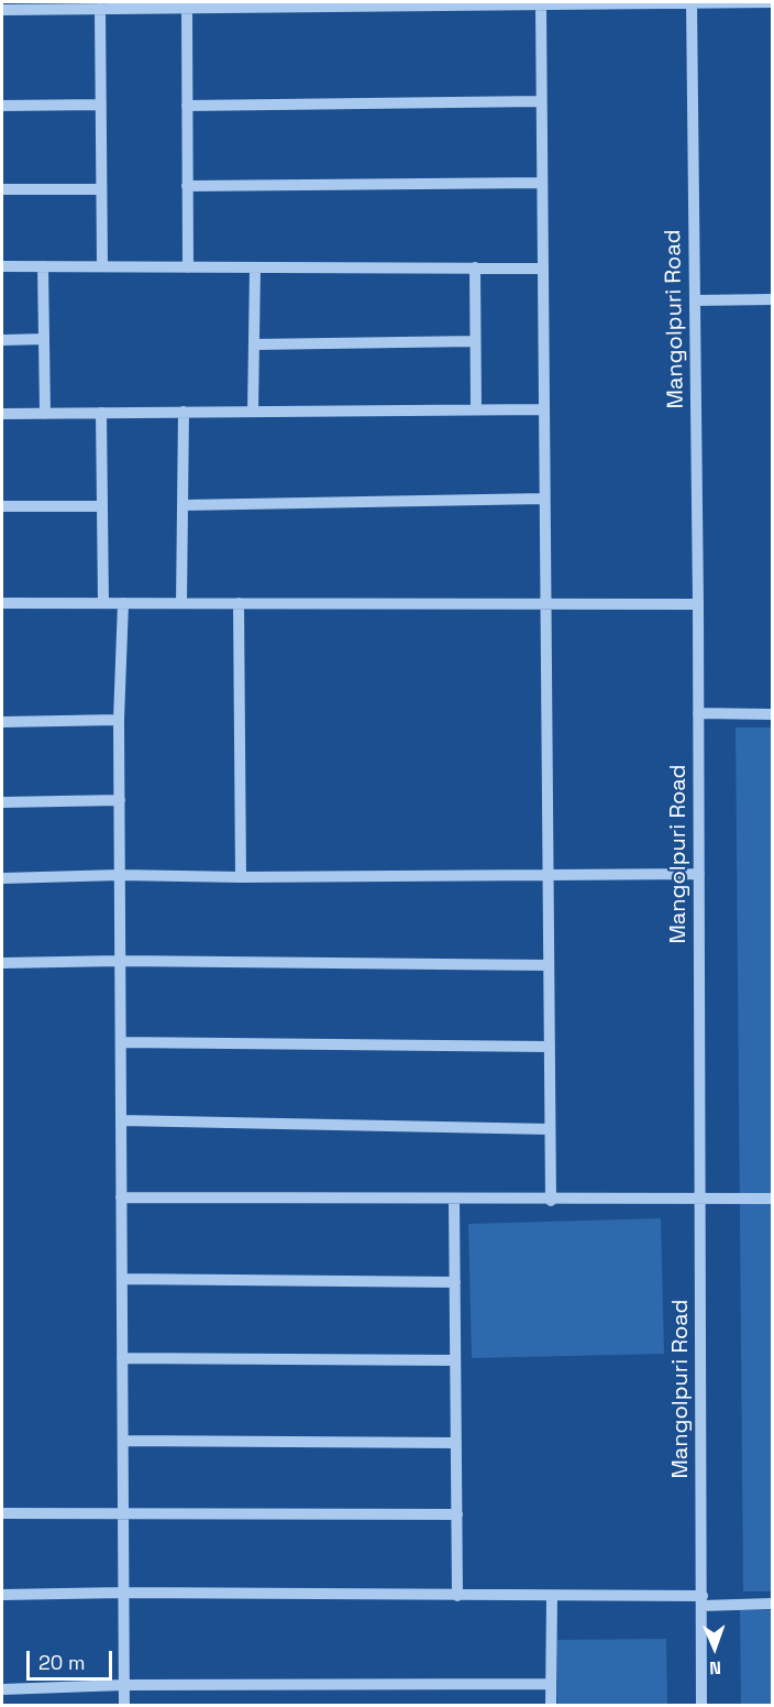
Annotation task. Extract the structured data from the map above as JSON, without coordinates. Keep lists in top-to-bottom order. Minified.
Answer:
{"streets":{"street":["Mangolpuri Road"]},"scale_bar":"20 m","north":"bottom"}
